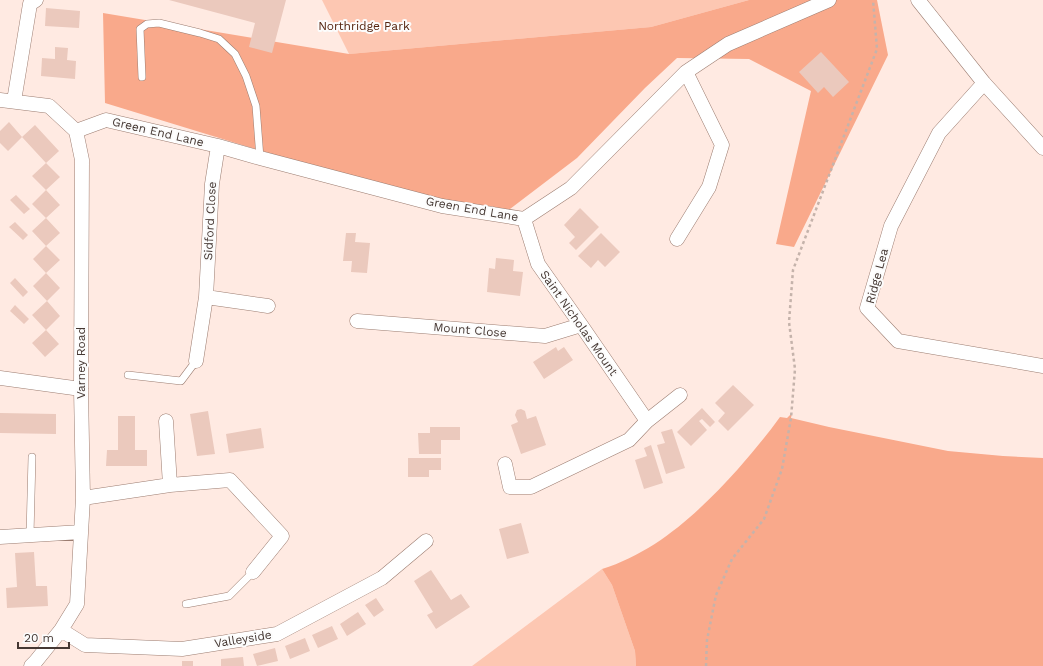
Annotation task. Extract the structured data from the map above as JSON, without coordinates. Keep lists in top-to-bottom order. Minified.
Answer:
{"streets":{"street":["Green End Lane","Sidford Close","Ridge Lea","Saint Nicholas Mount","Mount Close","Varney Road","Valleyside"]},"crossings":[["Green End Lane","Sidford Close"],["Green End Lane","Saint Nicholas Mount"],["Green End Lane","Varney Road"],["Saint Nicholas Mount","Mount Close"],["Varney Road","Valleyside"]],"parks":["Northridge Park"],"scale_bar":"20 m"}
